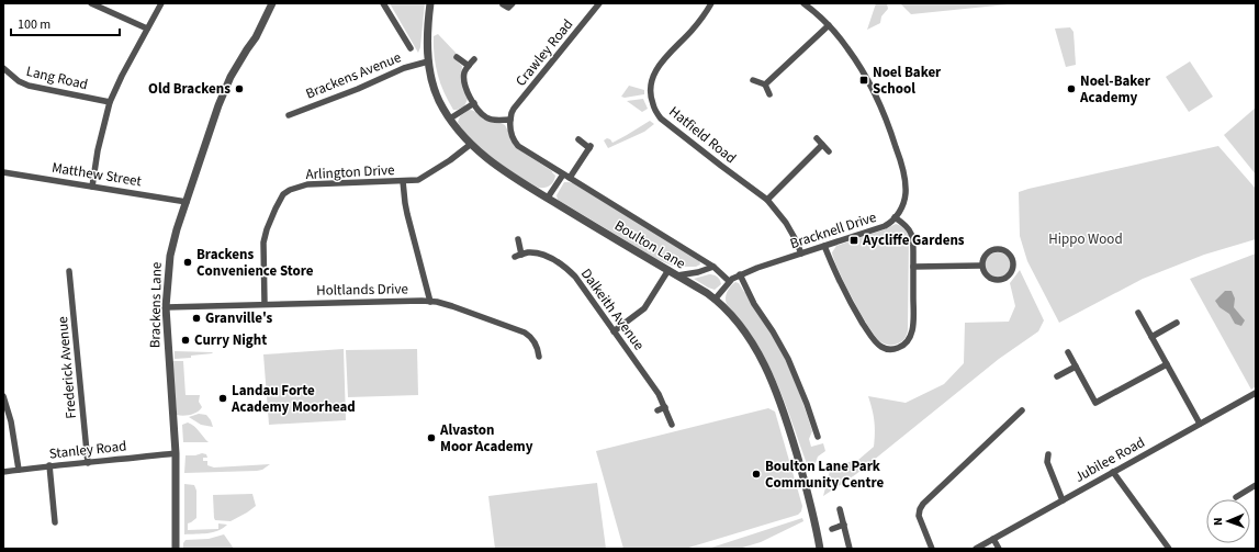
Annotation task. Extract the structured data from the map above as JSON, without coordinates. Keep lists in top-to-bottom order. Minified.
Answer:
{"streets":{"street":["Crawley Road","Brackens Avenue","Lang Road","Hatfield Road","Arlington Drive","Matthew Street","Bracknell Drive","Boulton Lane","Holtlands Drive","Brackens Lane","Dalkeith Avenue","Frederick Avenue","Stanley Road","Jubilee Road"]},"crossings":[["Crawley Road","Boulton Lane"],["Brackens Avenue","Boulton Lane"],["Hatfield Road","Bracknell Drive"],["Arlington Drive","Boulton Lane"],["Arlington Drive","Holtlands Drive"],["Matthew Street","Brackens Lane"],["Bracknell Drive","Boulton Lane"],["Holtlands Drive","Brackens Lane"],["Brackens Lane","Stanley Road"],["Frederick Avenue","Stanley Road"]],"parks":["Hippo Wood"],"places":{"transit":["Noel Baker School","Aycliffe Gardens"],"other":["Old Brackens","Noel-Baker Academy","Brackens Convenience Store","Granville's","Curry Night","Landau Forte Academy Moorhead","Alvaston Moor Academy","Boulton Lane Park Community Centre"]},"scale_bar":"100 m","north":"left"}
